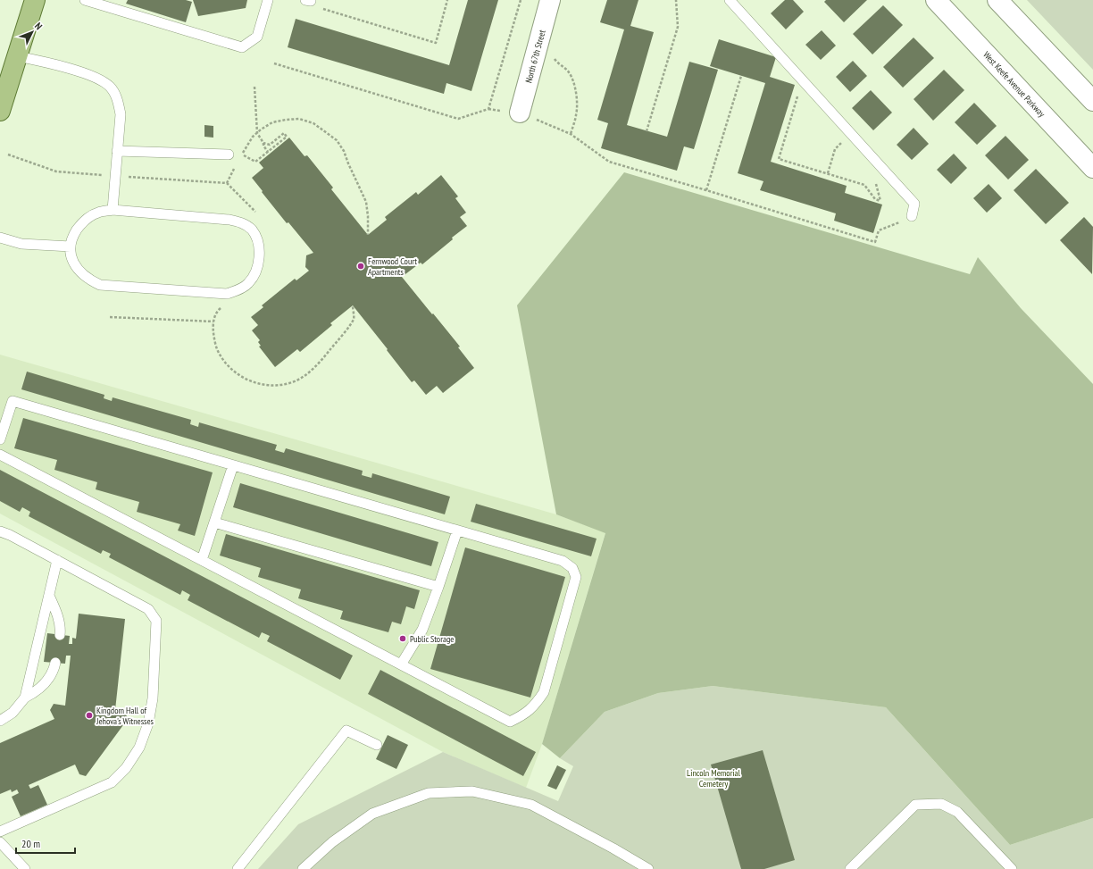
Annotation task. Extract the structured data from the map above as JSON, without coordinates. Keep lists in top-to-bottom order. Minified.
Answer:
{"streets":{"street":["North 67th Street","West Keefe Avenue Parkway"]},"parks":["Lincoln Memorial Cemetery"],"places":["Fernwood Court Apartments","Public Storage","Kingdom Hall of Jehova's Witnesses"],"scale_bar":"20 m","north":"top right"}
